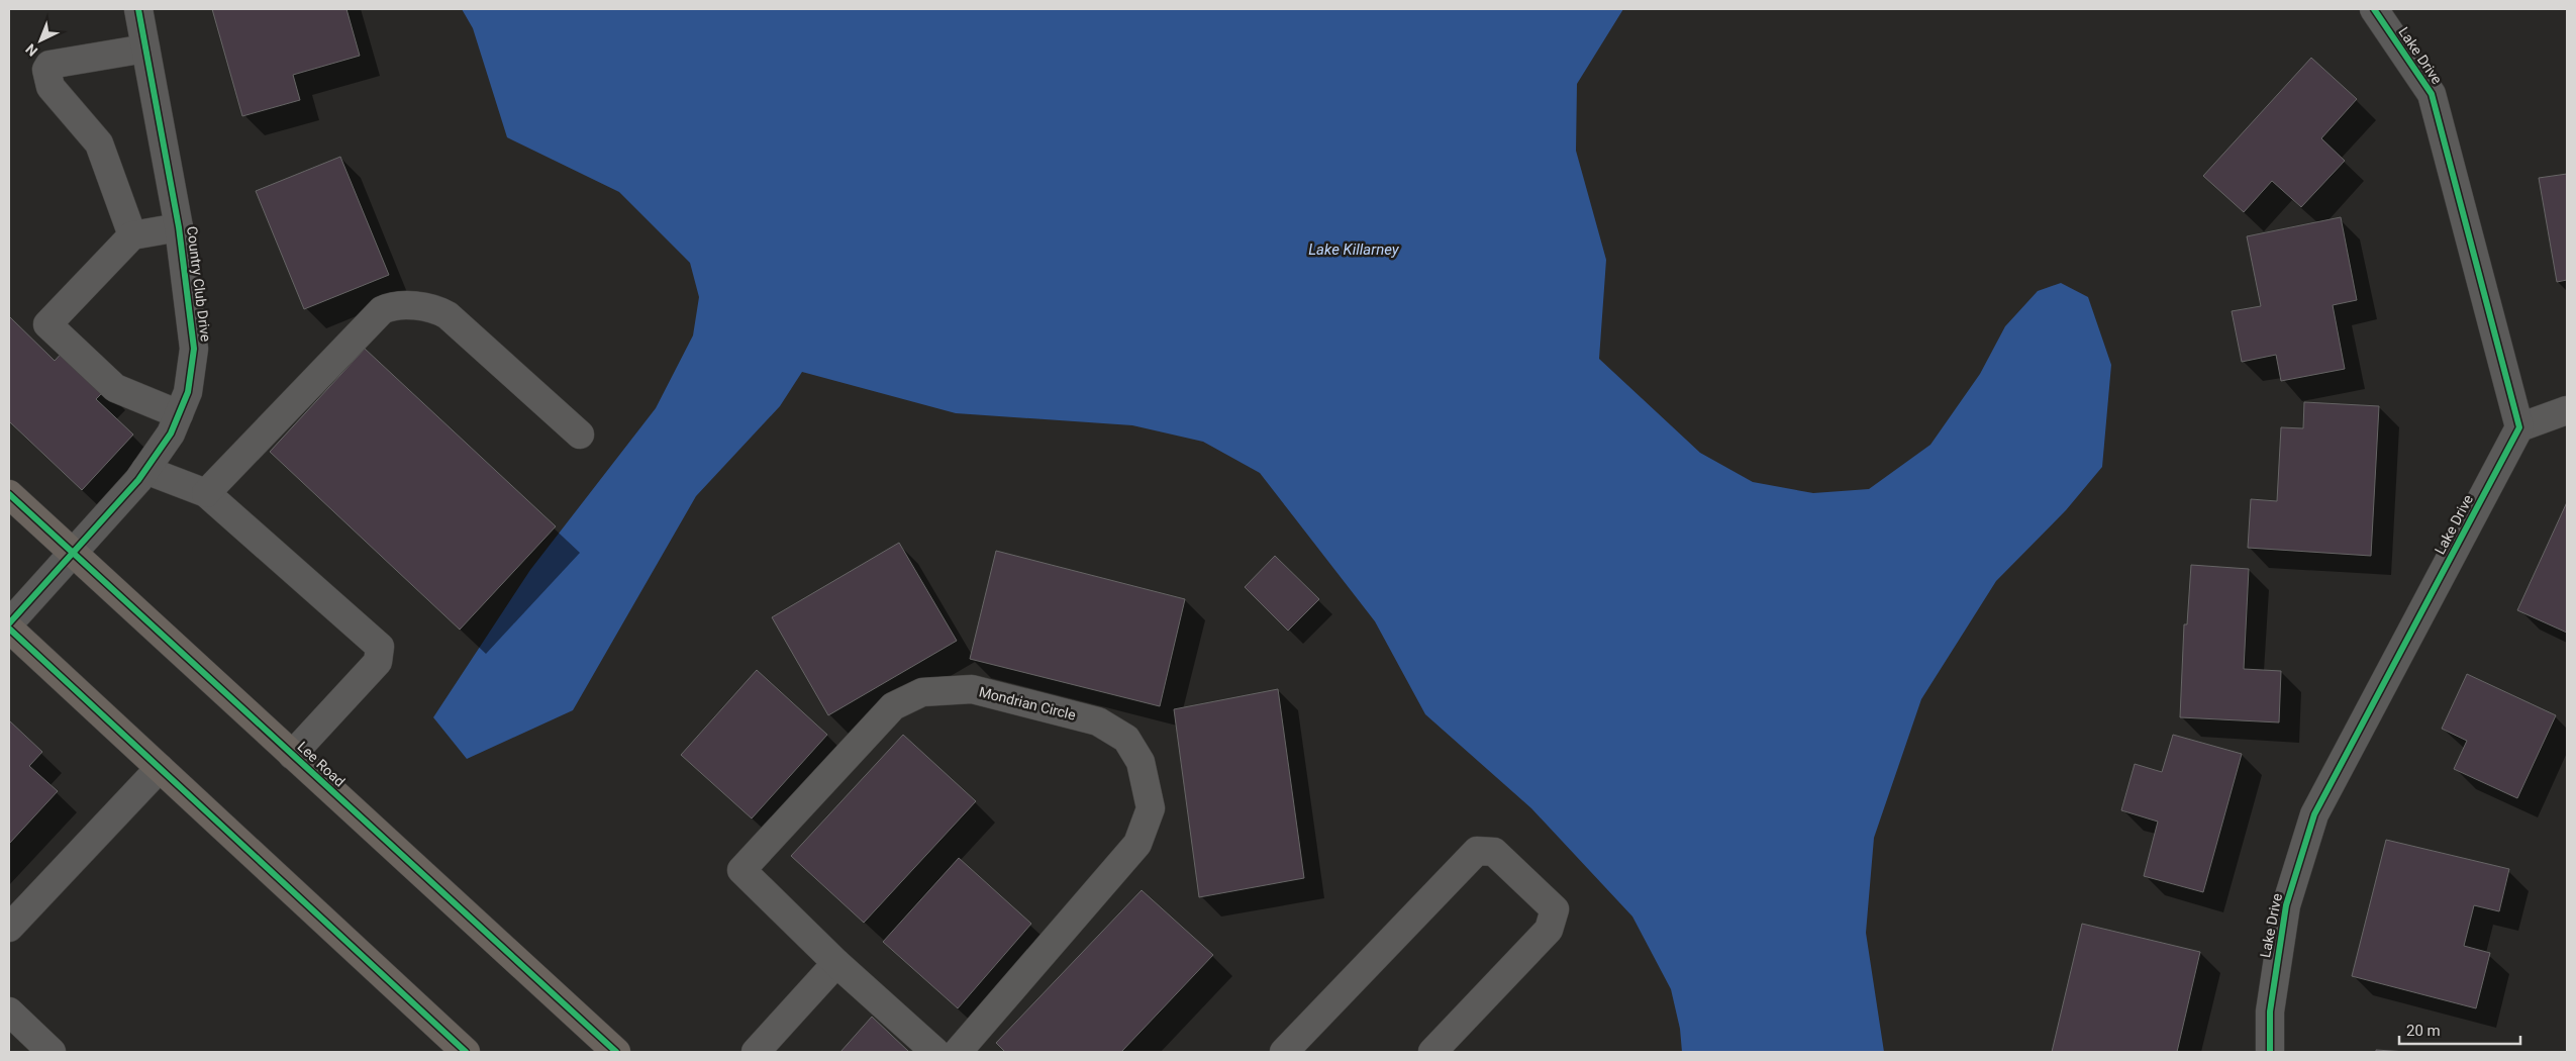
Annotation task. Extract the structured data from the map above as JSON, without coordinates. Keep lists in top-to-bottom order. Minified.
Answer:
{"streets":{"main road":["Lee Road"],"street":["Lake Drive","Country Club Drive","Mondrian Circle"]},"crossings":[["Country Club Drive","Lee Road"]],"water":["Lake Killarney"],"scale_bar":"20 m","north":"bottom left"}
